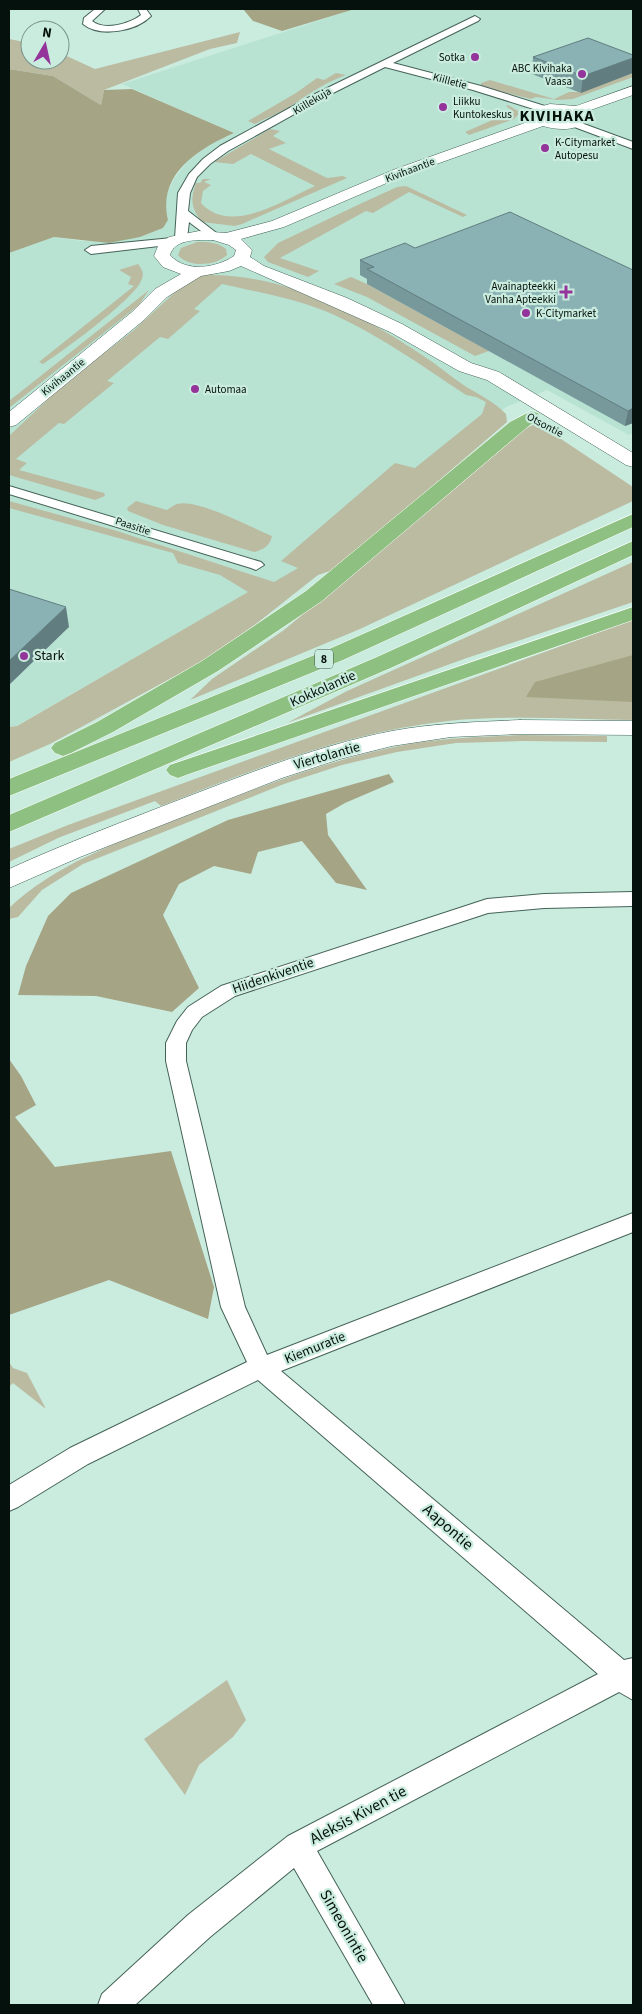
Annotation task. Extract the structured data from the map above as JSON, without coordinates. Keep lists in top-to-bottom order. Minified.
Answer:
{"streets":{"highway":["8","Kokkolantie"],"main road":["Kivihaantie","Otsontie","Viertolantie"],"street":["Kiilletie","Kiillekuja","Paasitie","Hiidenkiventie","Kiemuratie","Aapontie","Aleksis Kiven tie","Simeonintie"]},"crossings":[["Kiilletie","Kiillekuja"],["Kiilletie","Kivihaantie"],["Kiillekuja","Kivihaantie"],["Kivihaantie","Otsontie"],["Hiidenkiventie","Kiemuratie"],["Hiidenkiventie","Aapontie"],["Kiemuratie","Aapontie"],["Aapontie","Aleksis Kiven tie"],["Aleksis Kiven tie","Simeonintie"]],"districts":["KIVIHAKA"],"places":{"other":["Sotka","ABC Kivihaka Vaasa","Liikku Kuntokeskus","K-Citymarket Autopesu","K-Citymarket","Automaa","Stark"],"health":["Avainapteekki Vanha Apteekki"]},"north":"top"}
